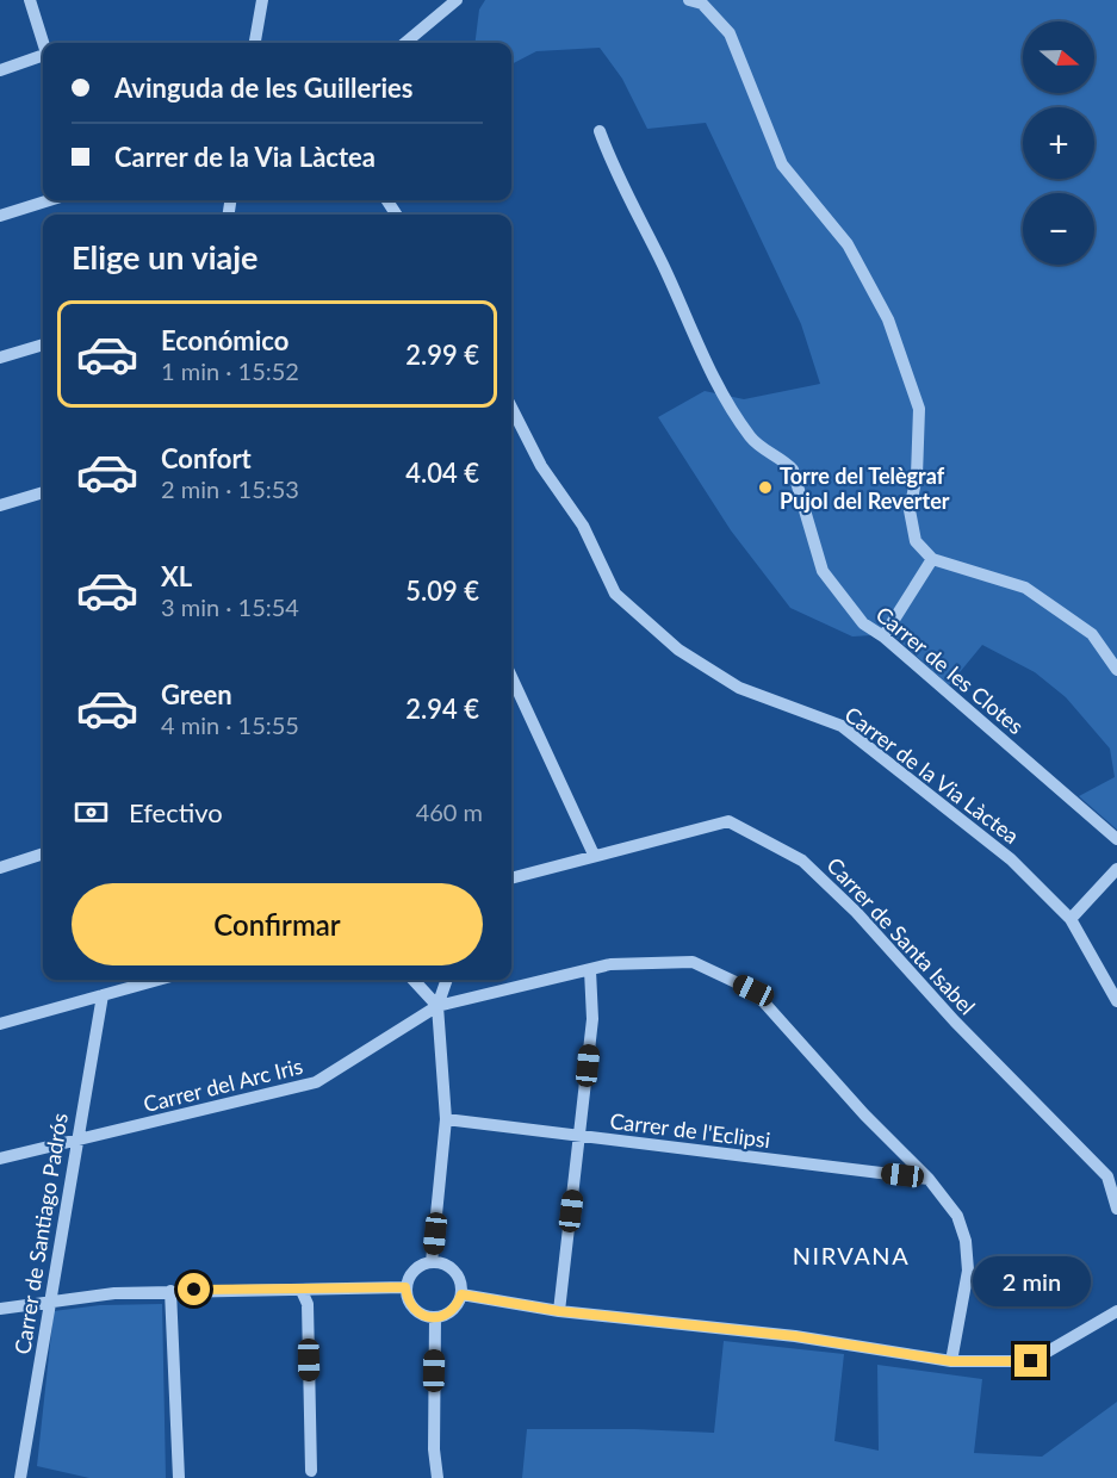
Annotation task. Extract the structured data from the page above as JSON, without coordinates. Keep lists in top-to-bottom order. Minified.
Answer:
{"streets":{"street":["Carrer de les Clotes","Carrer de la Via Làctea","Carrer de Santa Isabel","Carrer del Arc Iris","Carrer de l'Eclipsi","Carrer de Santiago Padrós"]},"crossings":[["Carrer del Arc Iris","Carrer de l'Eclipsi"],["Carrer del Arc Iris","Carrer de Santiago Padrós"]],"districts":["NIRVANA"],"places":["Torre del Telègraf Pujol del Reverter"],"north":"right","page":{"map_buttons":["+","−"],"banner":["Avinguda de les Guilleries","Carrer de la Via Làctea"],"heading":"Elige un viaje","list":[{"name":"Económico","note":"1 min · 15:52","value":"2.99 €"},{"name":"Confort","note":"2 min · 15:53","value":"4.04 €"},{"name":"XL","note":"3 min · 15:54","value":"5.09 €"},{"name":"Green","note":"4 min · 15:55","value":"2.94 €"}],"pay":["Efectivo","460 m"],"buttons":"Confirmar","bubble":"2 min"}}
